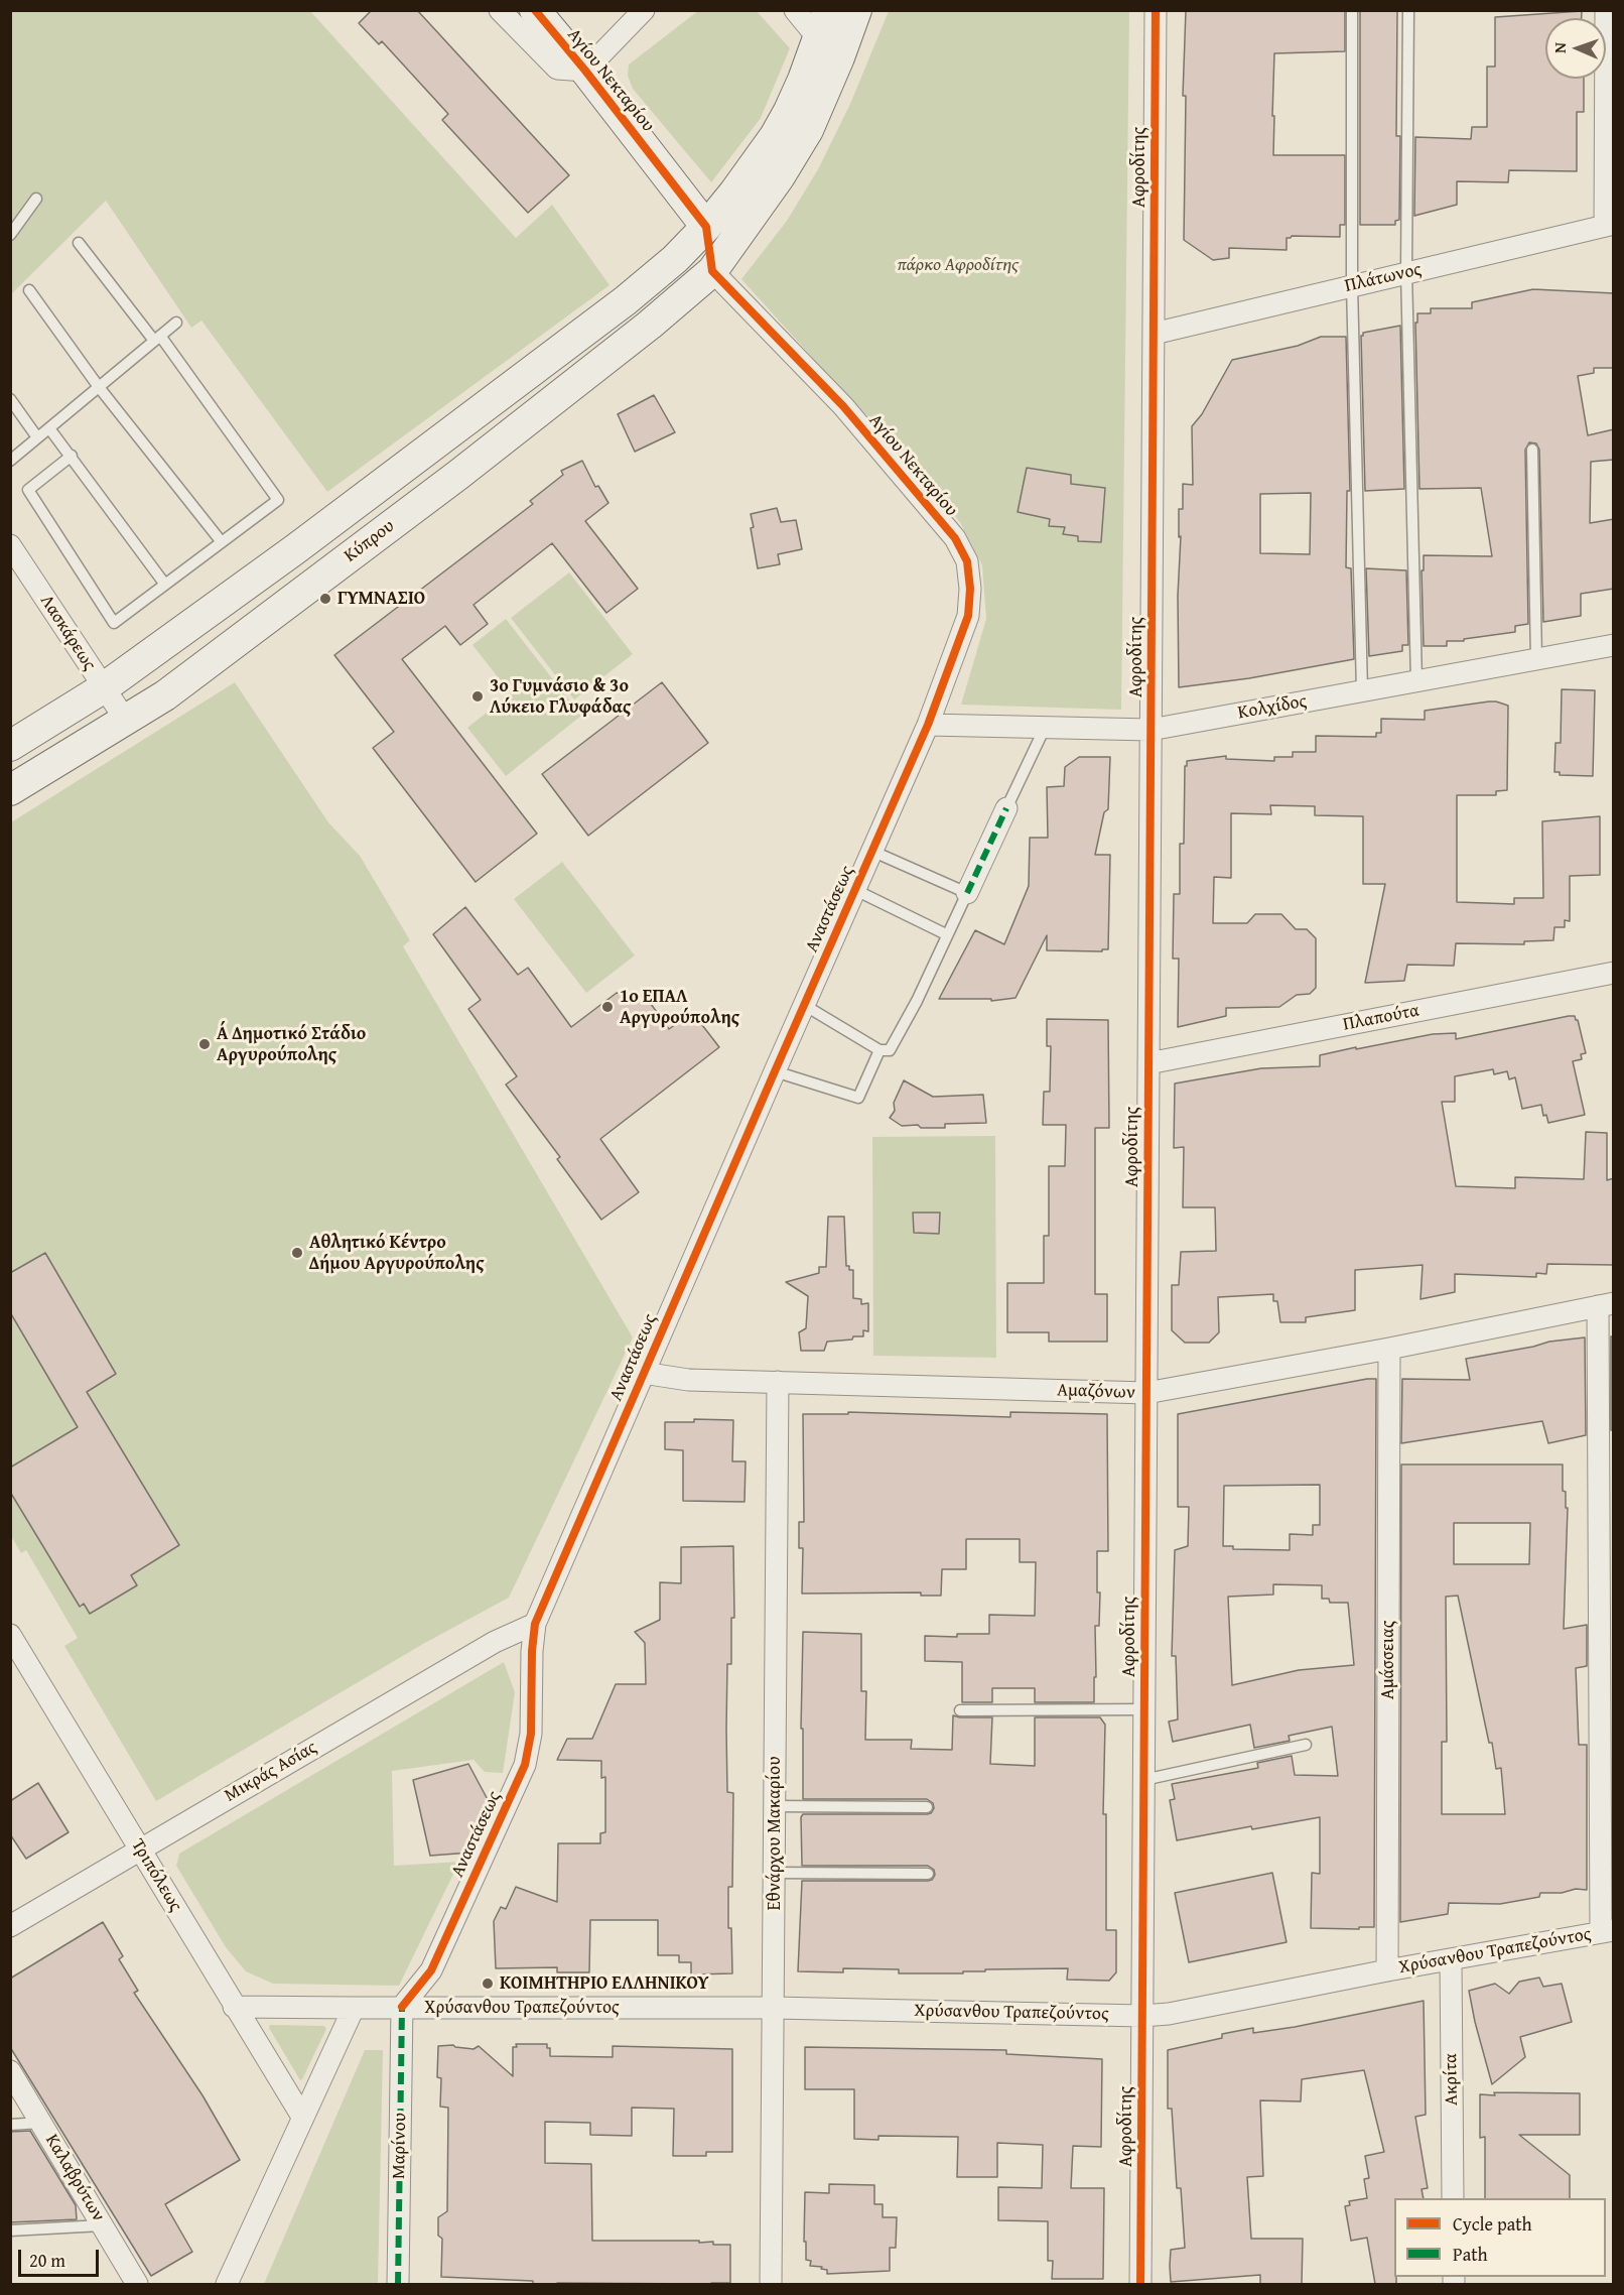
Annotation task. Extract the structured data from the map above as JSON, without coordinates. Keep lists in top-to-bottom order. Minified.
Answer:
{"streets":{"main road":["Αγίου Νεκταρίου","Κύπρου"],"street":["Αφροδίτης","Πλάτωνος","Λασκάρεως","Κολχίδος","Αναστάσεως","Πλαπούτα","Αμαζόνων","Αμάσσειας","Μικράς Ασίας","Εθνάρχου Μακαρίου","Τριπόλεως","Χρύσανθου Τραπεζούντος","Ακρίτα","Μαρίνου","Καλαβρύτων"]},"crossings":[["Αγίου Νεκταρίου","Κύπρου"],["Αγίου Νεκταρίου","Κολχίδος"],["Αγίου Νεκταρίου","Αναστάσεως"],["Αφροδίτης","Πλάτωνος"],["Αφροδίτης","Κολχίδος"],["Αφροδίτης","Πλαπούτα"],["Αφροδίτης","Αμαζόνων"],["Αφροδίτης","Χρύσανθου Τραπεζούντος"],["Κύπρου","Λασκάρεως"],["Κολχίδος","Αναστάσεως"],["Αναστάσεως","Αμαζόνων"],["Αναστάσεως","Μικράς Ασίας"],["Αναστάσεως","Χρύσανθου Τραπεζούντος"],["Αναστάσεως","Μαρίνου"],["Αμαζόνων","Αμάσσειας"],["Αμαζόνων","Εθνάρχου Μακαρίου"],["Αμάσσειας","Χρύσανθου Τραπεζούντος"],["Μικράς Ασίας","Τριπόλεως"],["Εθνάρχου Μακαρίου","Χρύσανθου Τραπεζούντος"],["Χρύσανθου Τραπεζούντος","Ακρίτα"],["Χρύσανθου Τραπεζούντος","Μαρίνου"]],"parks":["πάρκο Αφροδίτης"],"places":["ΓΥΜΝΑΣΙΟ","3ο Γυμνάσιο & 3ο Λύκειο Γλυφάδας","1o ΕΠΑΛ Αργυρούπολης","Α΄ Δημοτικό Στάδιο Αργυρούπολης","Αθλητικό Κέντρο Δήμου Αργυρούπολης","ΚΟΙΜΗΤΗΡΙΟ ΕΛΛΗΝΙΚΟΥ"],"legend":["Cycle path","Path"],"scale_bar":"20 m","north":"left"}
